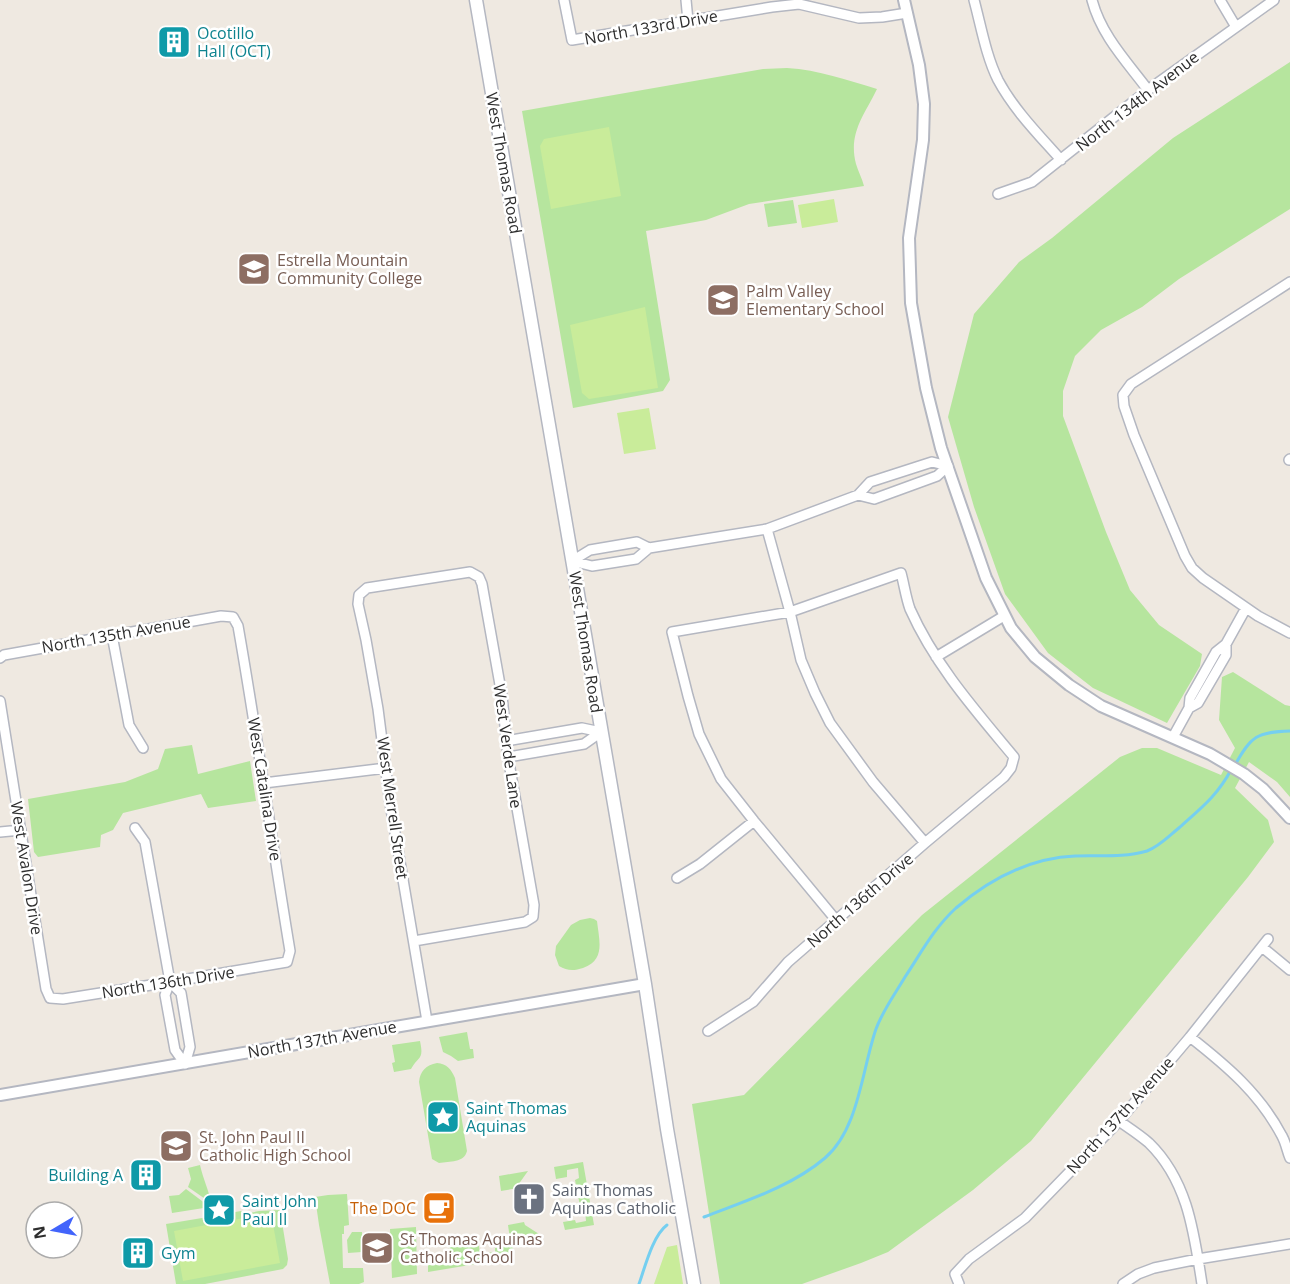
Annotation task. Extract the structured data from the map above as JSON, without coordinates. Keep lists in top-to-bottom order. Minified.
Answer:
{"streets":{"main road":["West Thomas Road"],"street":["North 133rd Drive","North 134th Avenue","North 135th Avenue","West Verde Lane","West Catalina Drive","West Merrell Street","West Avalon Drive","North 136th Drive","North 137th Avenue"]},"crossings":[["West Thomas Road","North 137th Avenue"],["North 135th Avenue","West Catalina Drive"],["West Verde Lane","West Merrell Street"],["West Catalina Drive","North 136th Drive"],["West Merrell Street","North 137th Avenue"],["West Avalon Drive","North 136th Drive"]],"places":{"building":["Ocotillo Hall (OCT)","Building A","Gym"],"school or university":["Estrella Mountain Community College","Palm Valley Elementary School","St. John Paul II Catholic High School","St Thomas Aquinas Catholic School"],"place":["Saint Thomas Aquinas","Saint John Paul II"],"church":["Saint Thomas Aquinas Catholic"],"cafe":["The DOC"]},"north":"left"}
